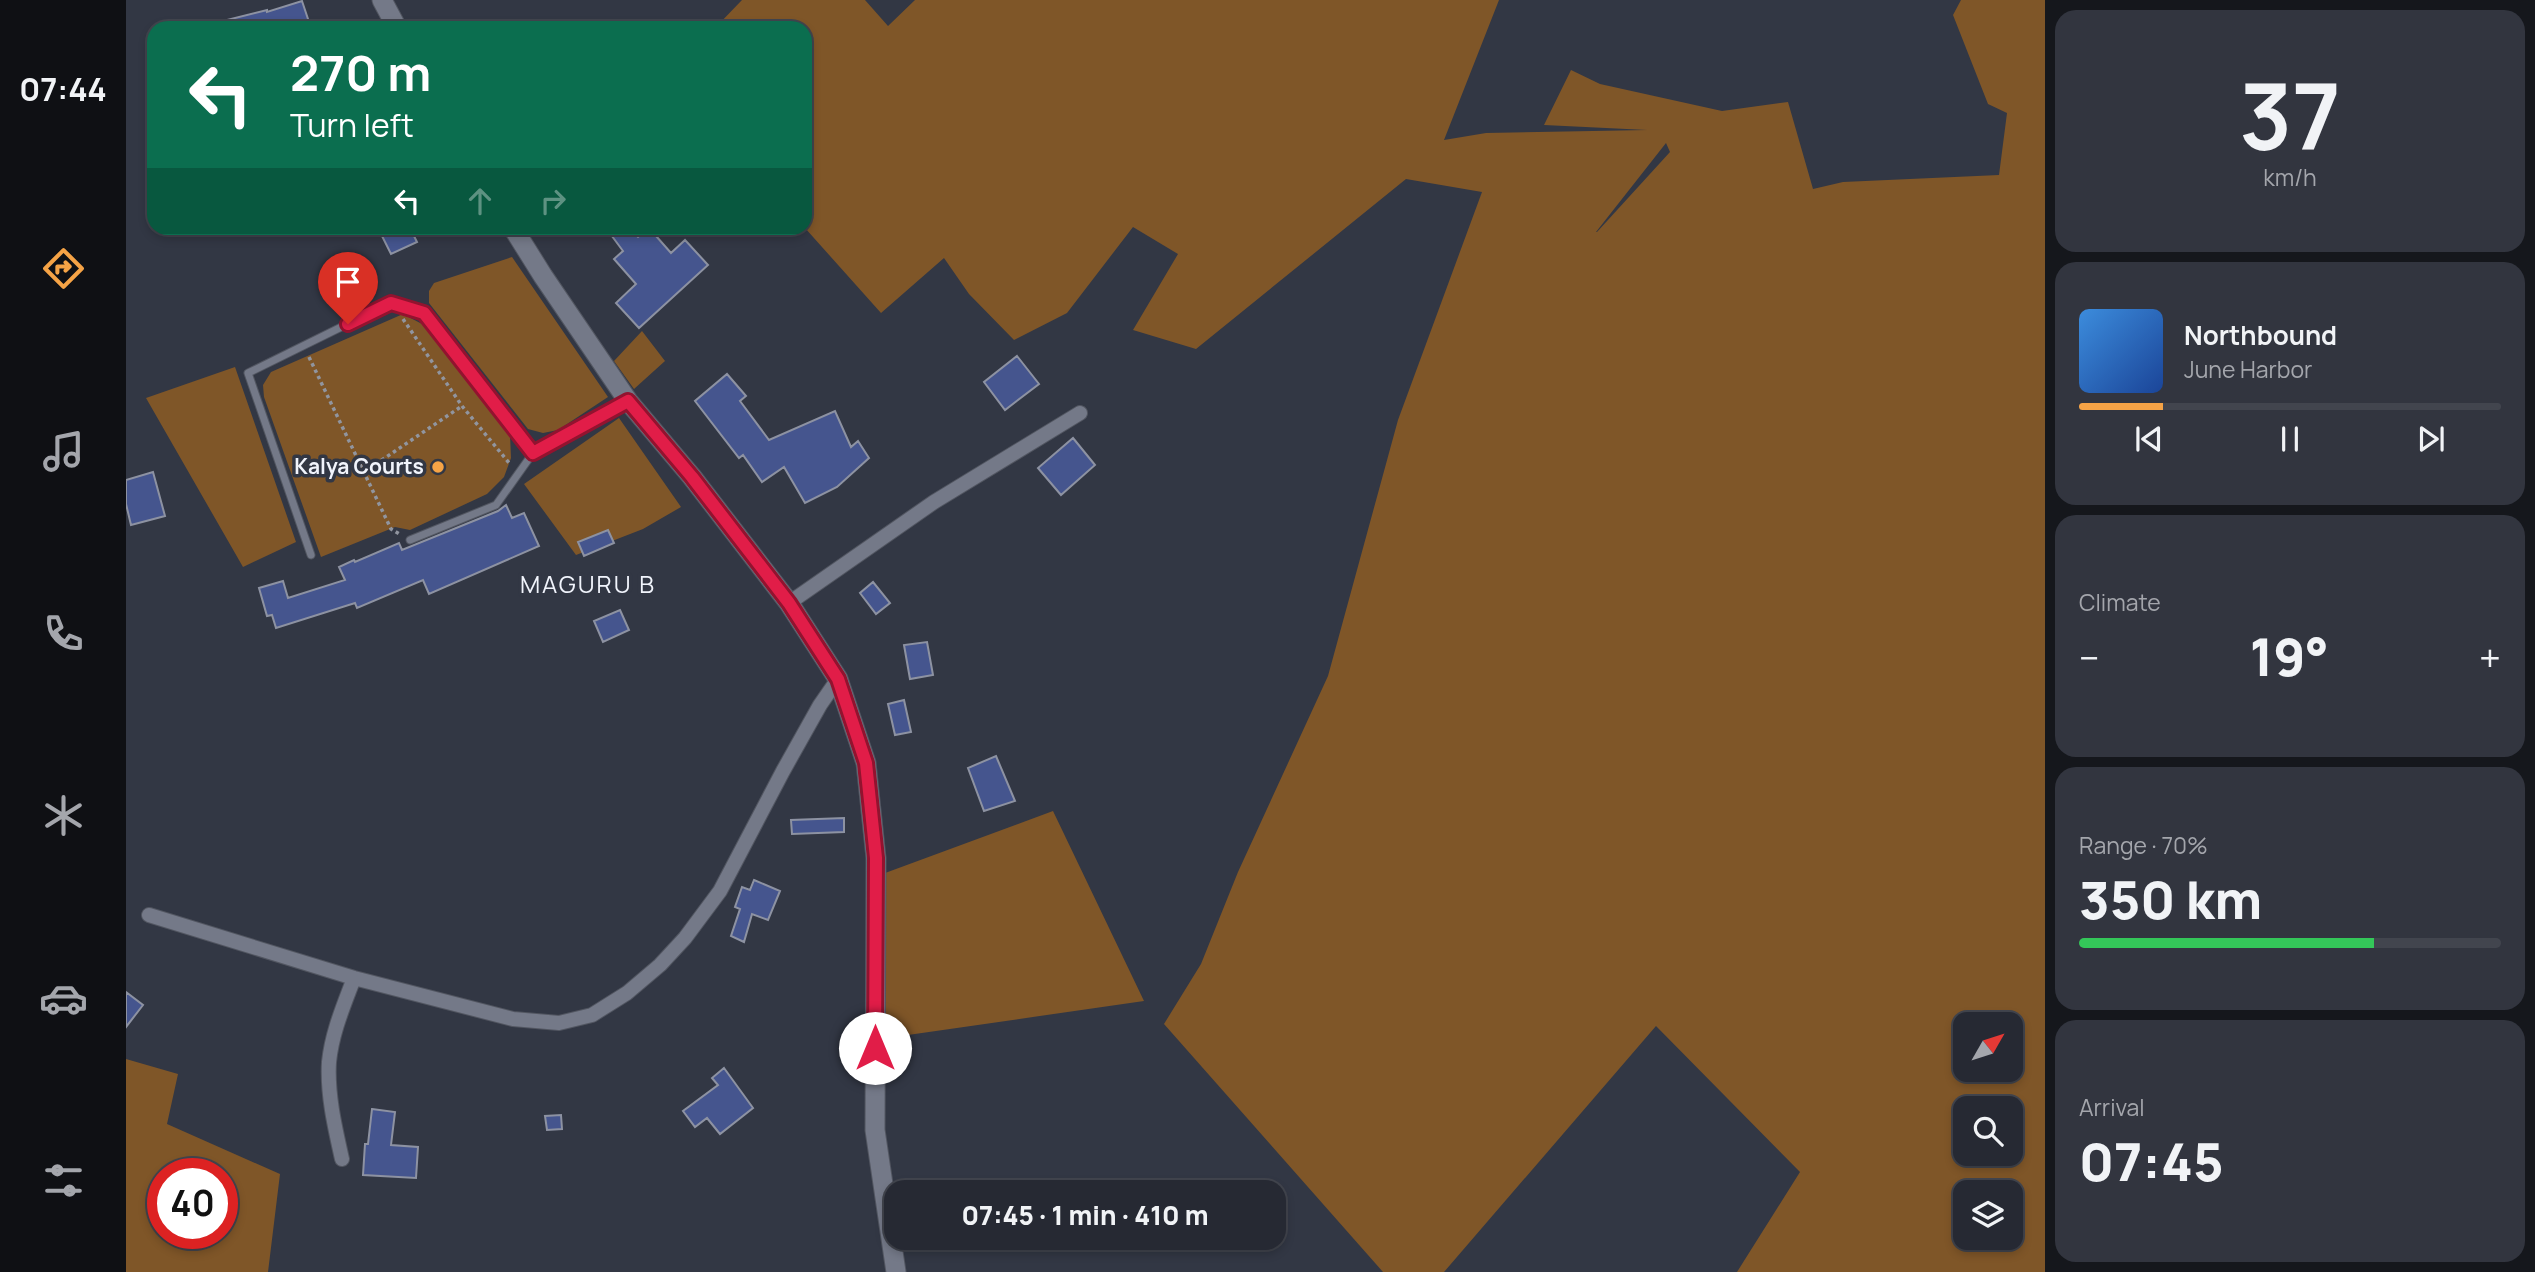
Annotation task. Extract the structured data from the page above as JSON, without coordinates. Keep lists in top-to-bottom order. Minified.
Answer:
{"districts":["MAGURU B"],"places":["Kalya Courts"],"north":"top right","page":{"tabs":"07:44","tile":[["37","km/h"],"Climate",["Range · 70%","350 km"],["Arrival","07:45"]],"turn":["270 m","Turn left"],"song":["Northbound","June Harbor"],"heat":["−","19°","+"],"limit":"40","trip":"07:45 · 1 min · 410 m"}}
